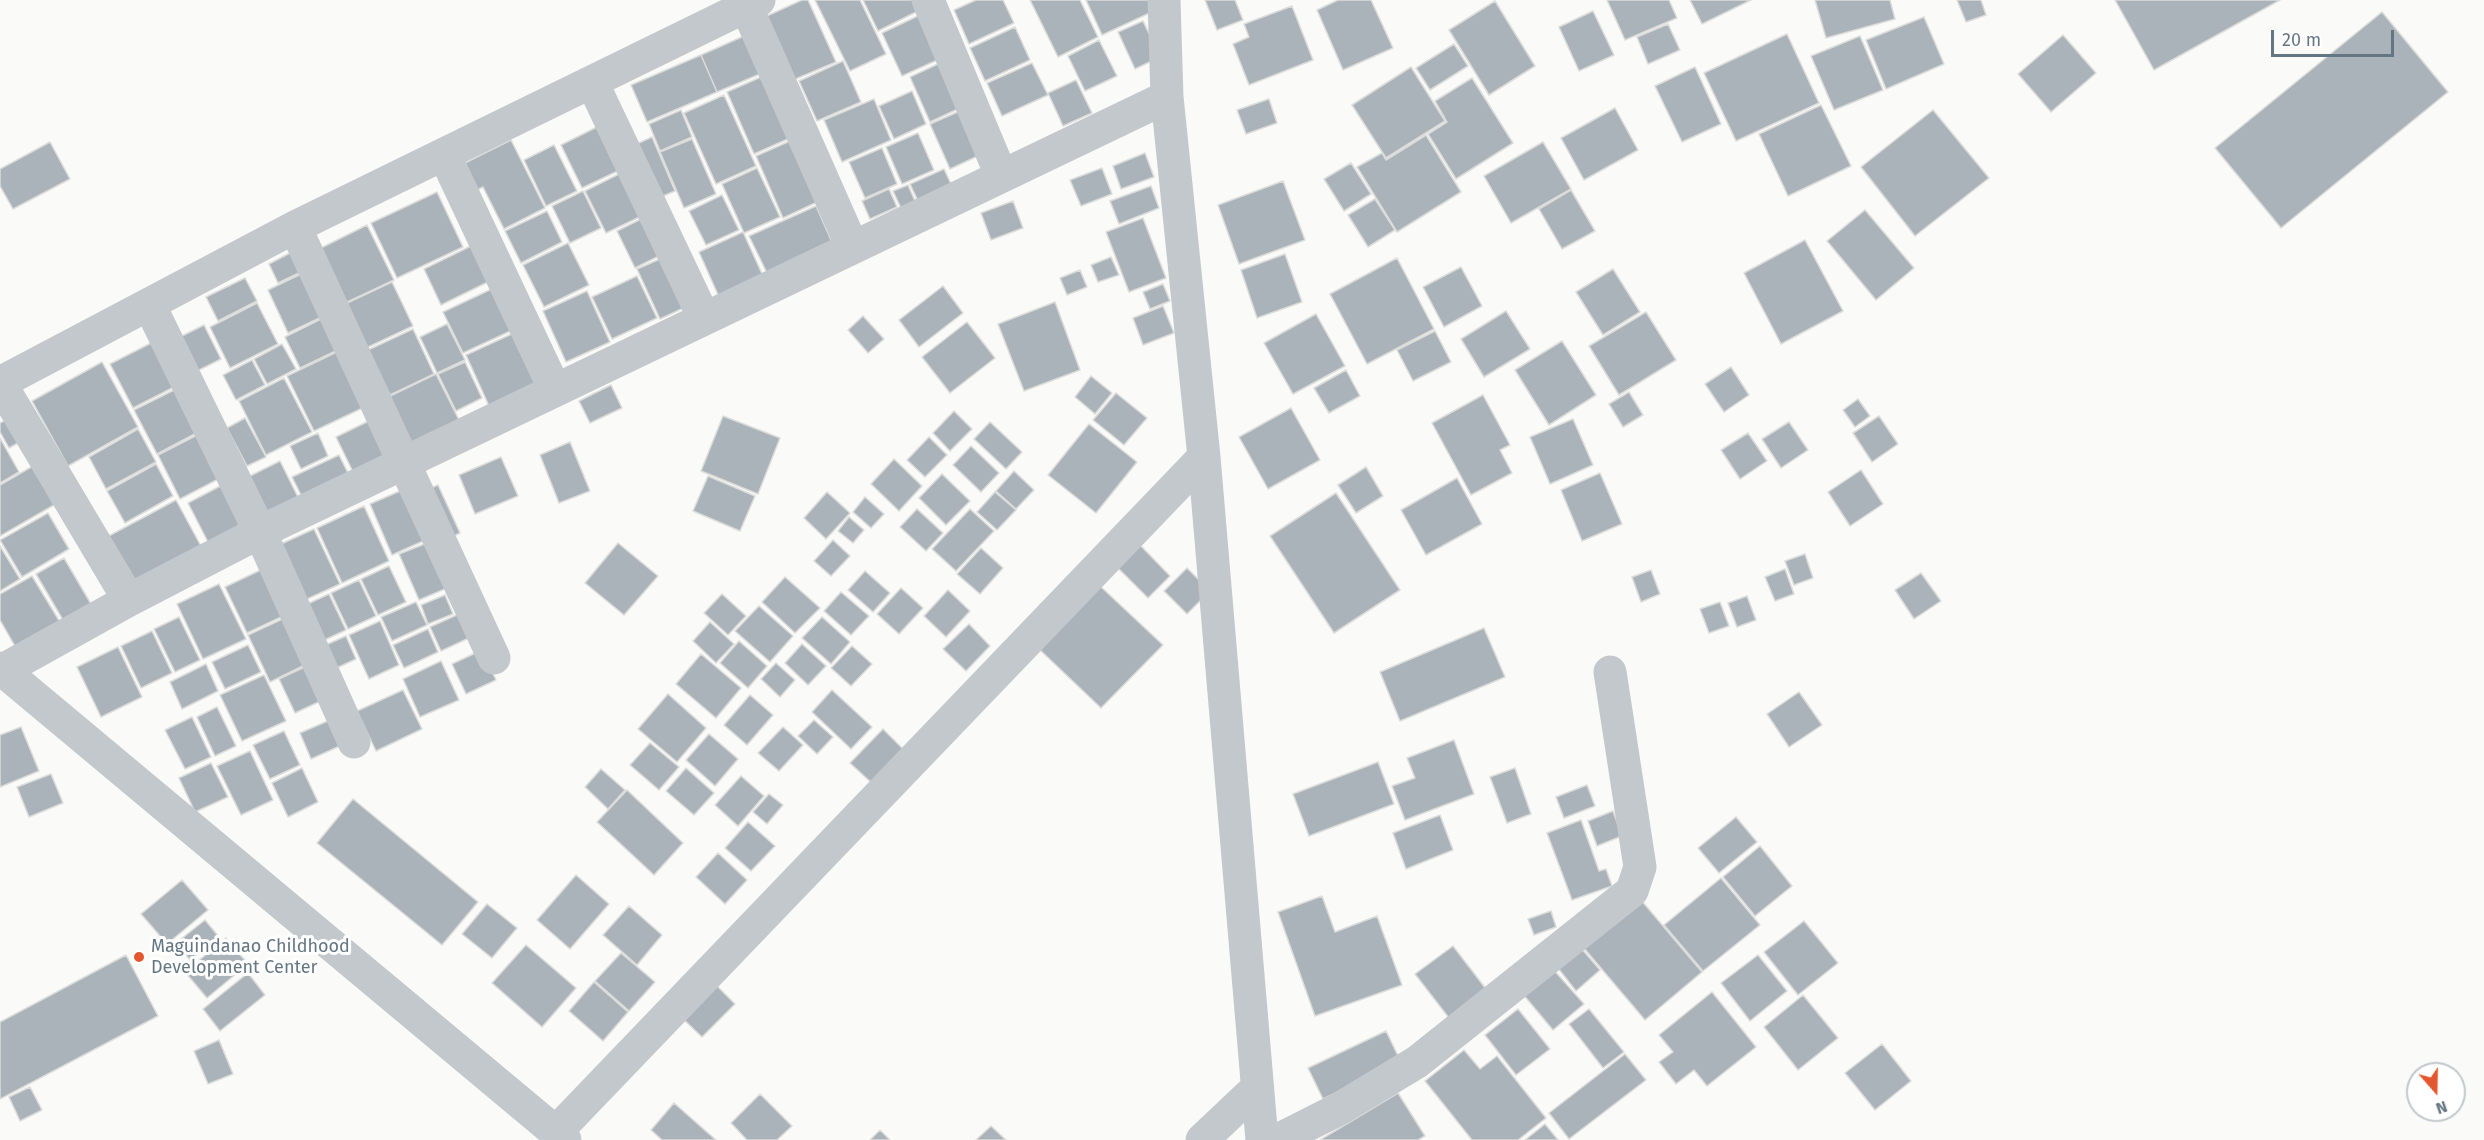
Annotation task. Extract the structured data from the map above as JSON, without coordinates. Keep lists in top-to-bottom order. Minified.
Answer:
{"places":["Maguindanao Childhood Development Center"],"scale_bar":"20 m","north":"bottom"}
